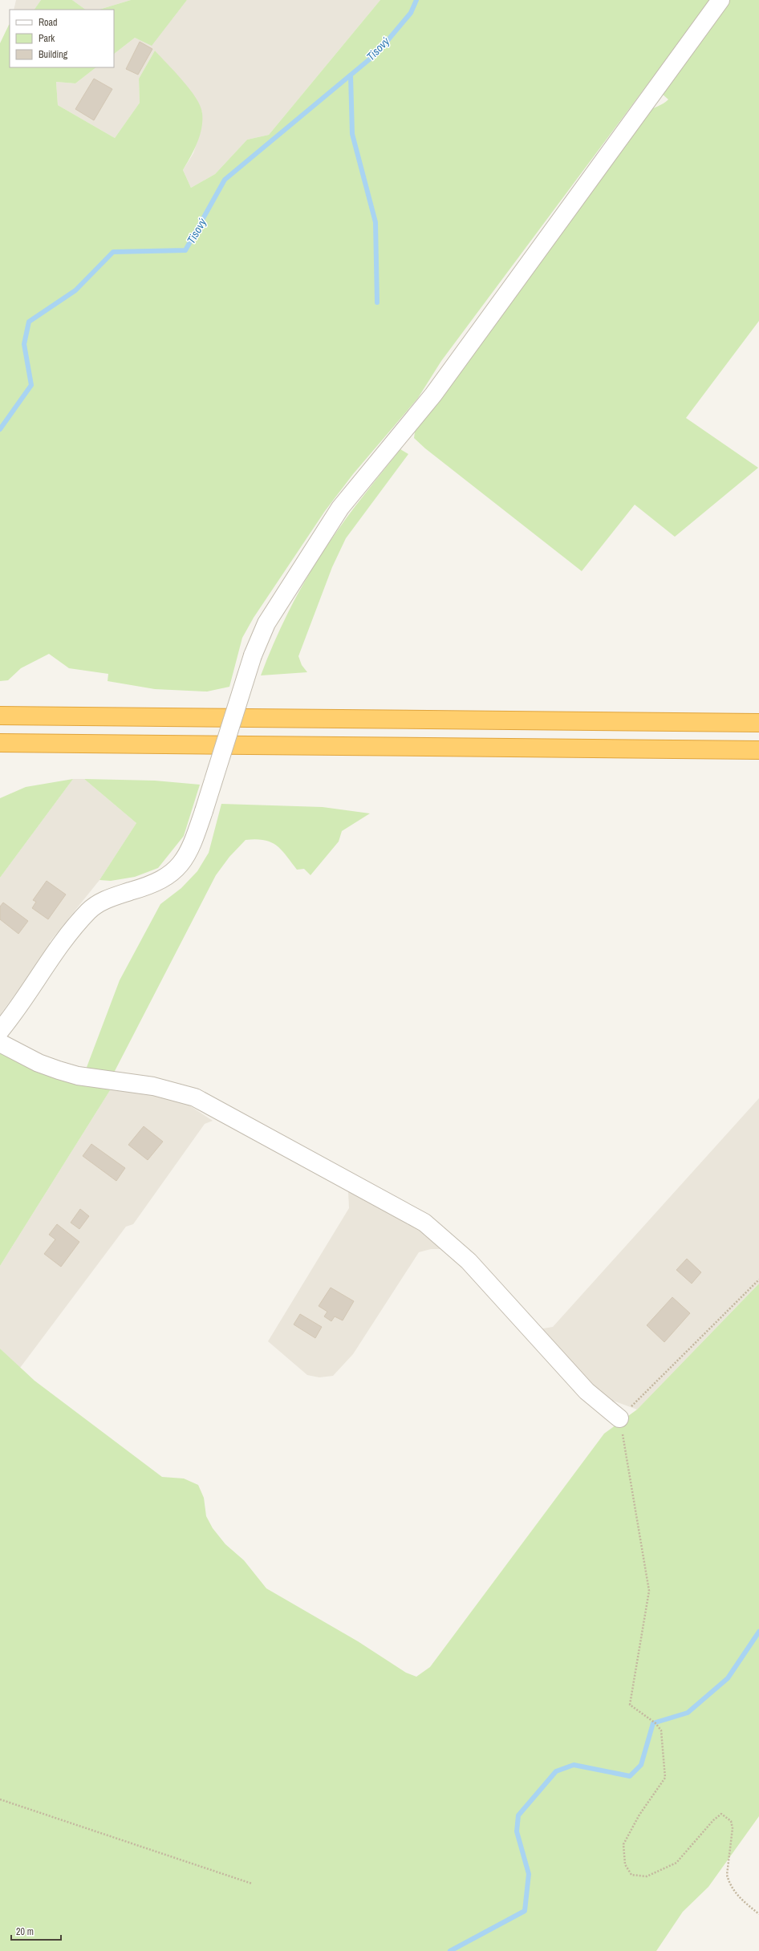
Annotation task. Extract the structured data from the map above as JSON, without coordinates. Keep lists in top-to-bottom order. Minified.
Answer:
{"water":["Tisový"],"legend":["Road","Park","Building"],"scale_bar":"20 m"}
